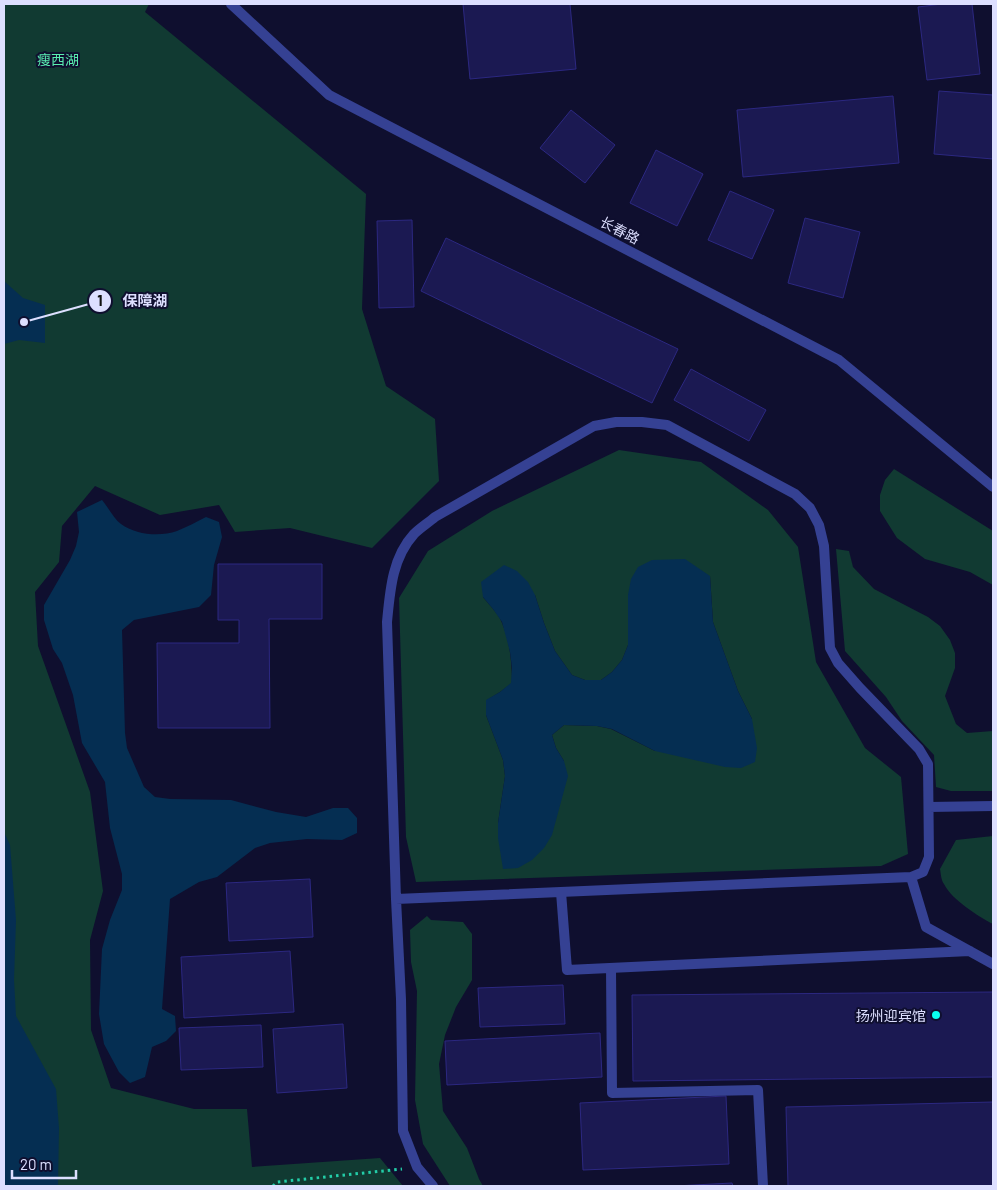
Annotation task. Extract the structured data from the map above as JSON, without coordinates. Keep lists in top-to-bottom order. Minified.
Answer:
{"streets":{"street":["长春路"]},"parks":["瘦西湖"],"places":["保障湖","扬州迎宾馆"],"scale_bar":"20 m"}
